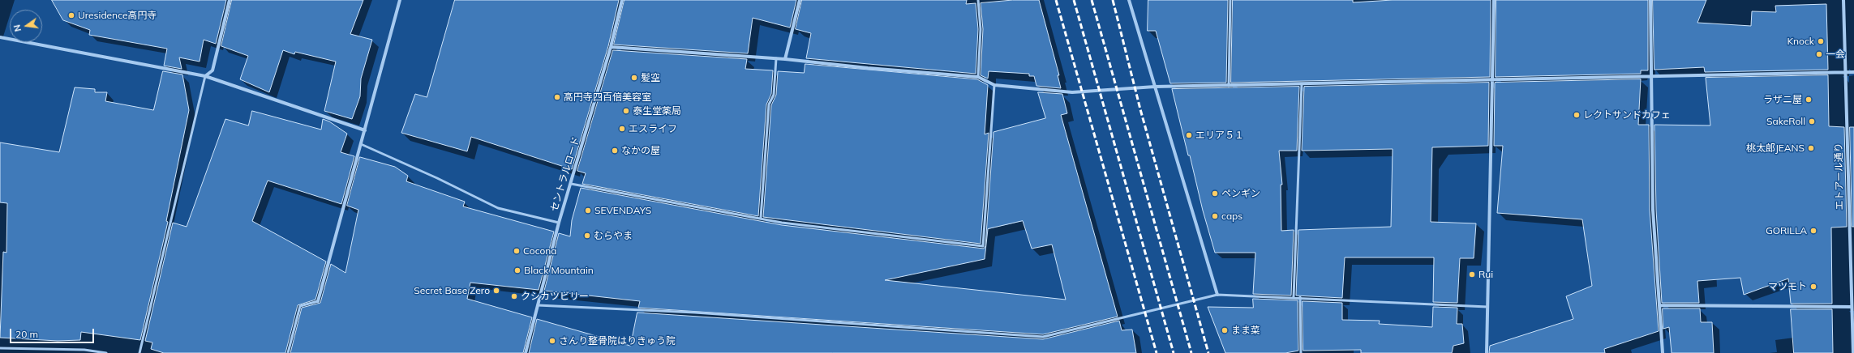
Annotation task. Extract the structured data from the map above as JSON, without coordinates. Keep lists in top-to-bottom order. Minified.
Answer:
{"streets":{"street":["セントラルロード","エトアール通り"]},"places":["Uresidence高円寺","Knock","一会","髪空","高円寺四百倍美容室","ラザニ屋","泰生堂薬局","レクトサンドカフェ","SakeRoll","エスライフ","エリア５１","桃太郎JEANS","なかの屋","ペンギン","SEVENDAYS","caps","GORILLA","むらやま","Cocona","Black Mountain","Rui","マツモト","Secret Base Zero","クシカツビリー","まま菜","さんり整骨院はりきゅう院"],"scale_bar":"20 m","north":"left"}
